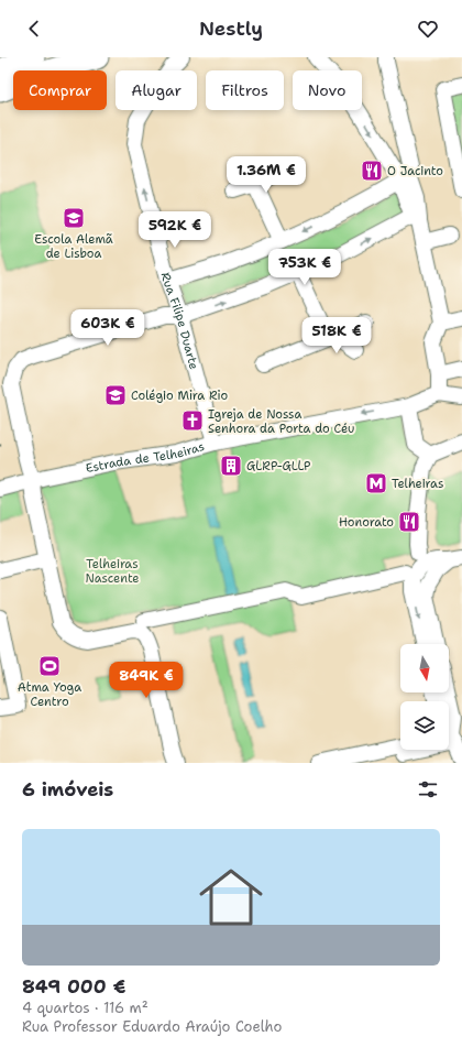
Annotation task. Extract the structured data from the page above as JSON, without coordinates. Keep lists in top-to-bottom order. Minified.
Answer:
{"streets":{"street":["Rua Filipe Duarte","Estrada de Telheiras"]},"crossings":[["Rua Filipe Duarte","Estrada de Telheiras"]],"one_way":["Rua Filipe Duarte"],"parks":["Telheiras Nascente"],"places":{"restaurant":["O Jacinto","Honorato"],"school or university":["Escola Alemã de Lisboa","Colégio Mira Rio"],"church":["Igreja de Nossa Senhora da Porta do Céu"],"building":["GLRP-GLLP"],"metro station":["Telheiras"],"sports":["Atma Yoga Centro"]},"north":"bottom","page":{"header":"Nestly","chip":["Comprar","Alugar","Filtros","Novo"],"price":["1.36M €","592K €","753K €","603K €","518K €","849K €"],"heading":"6 imóveis","list":[{"name":"849 000 €","note":"4 quartos · 116 m² · Rua Professor Eduardo Araújo Coelho"}]}}
